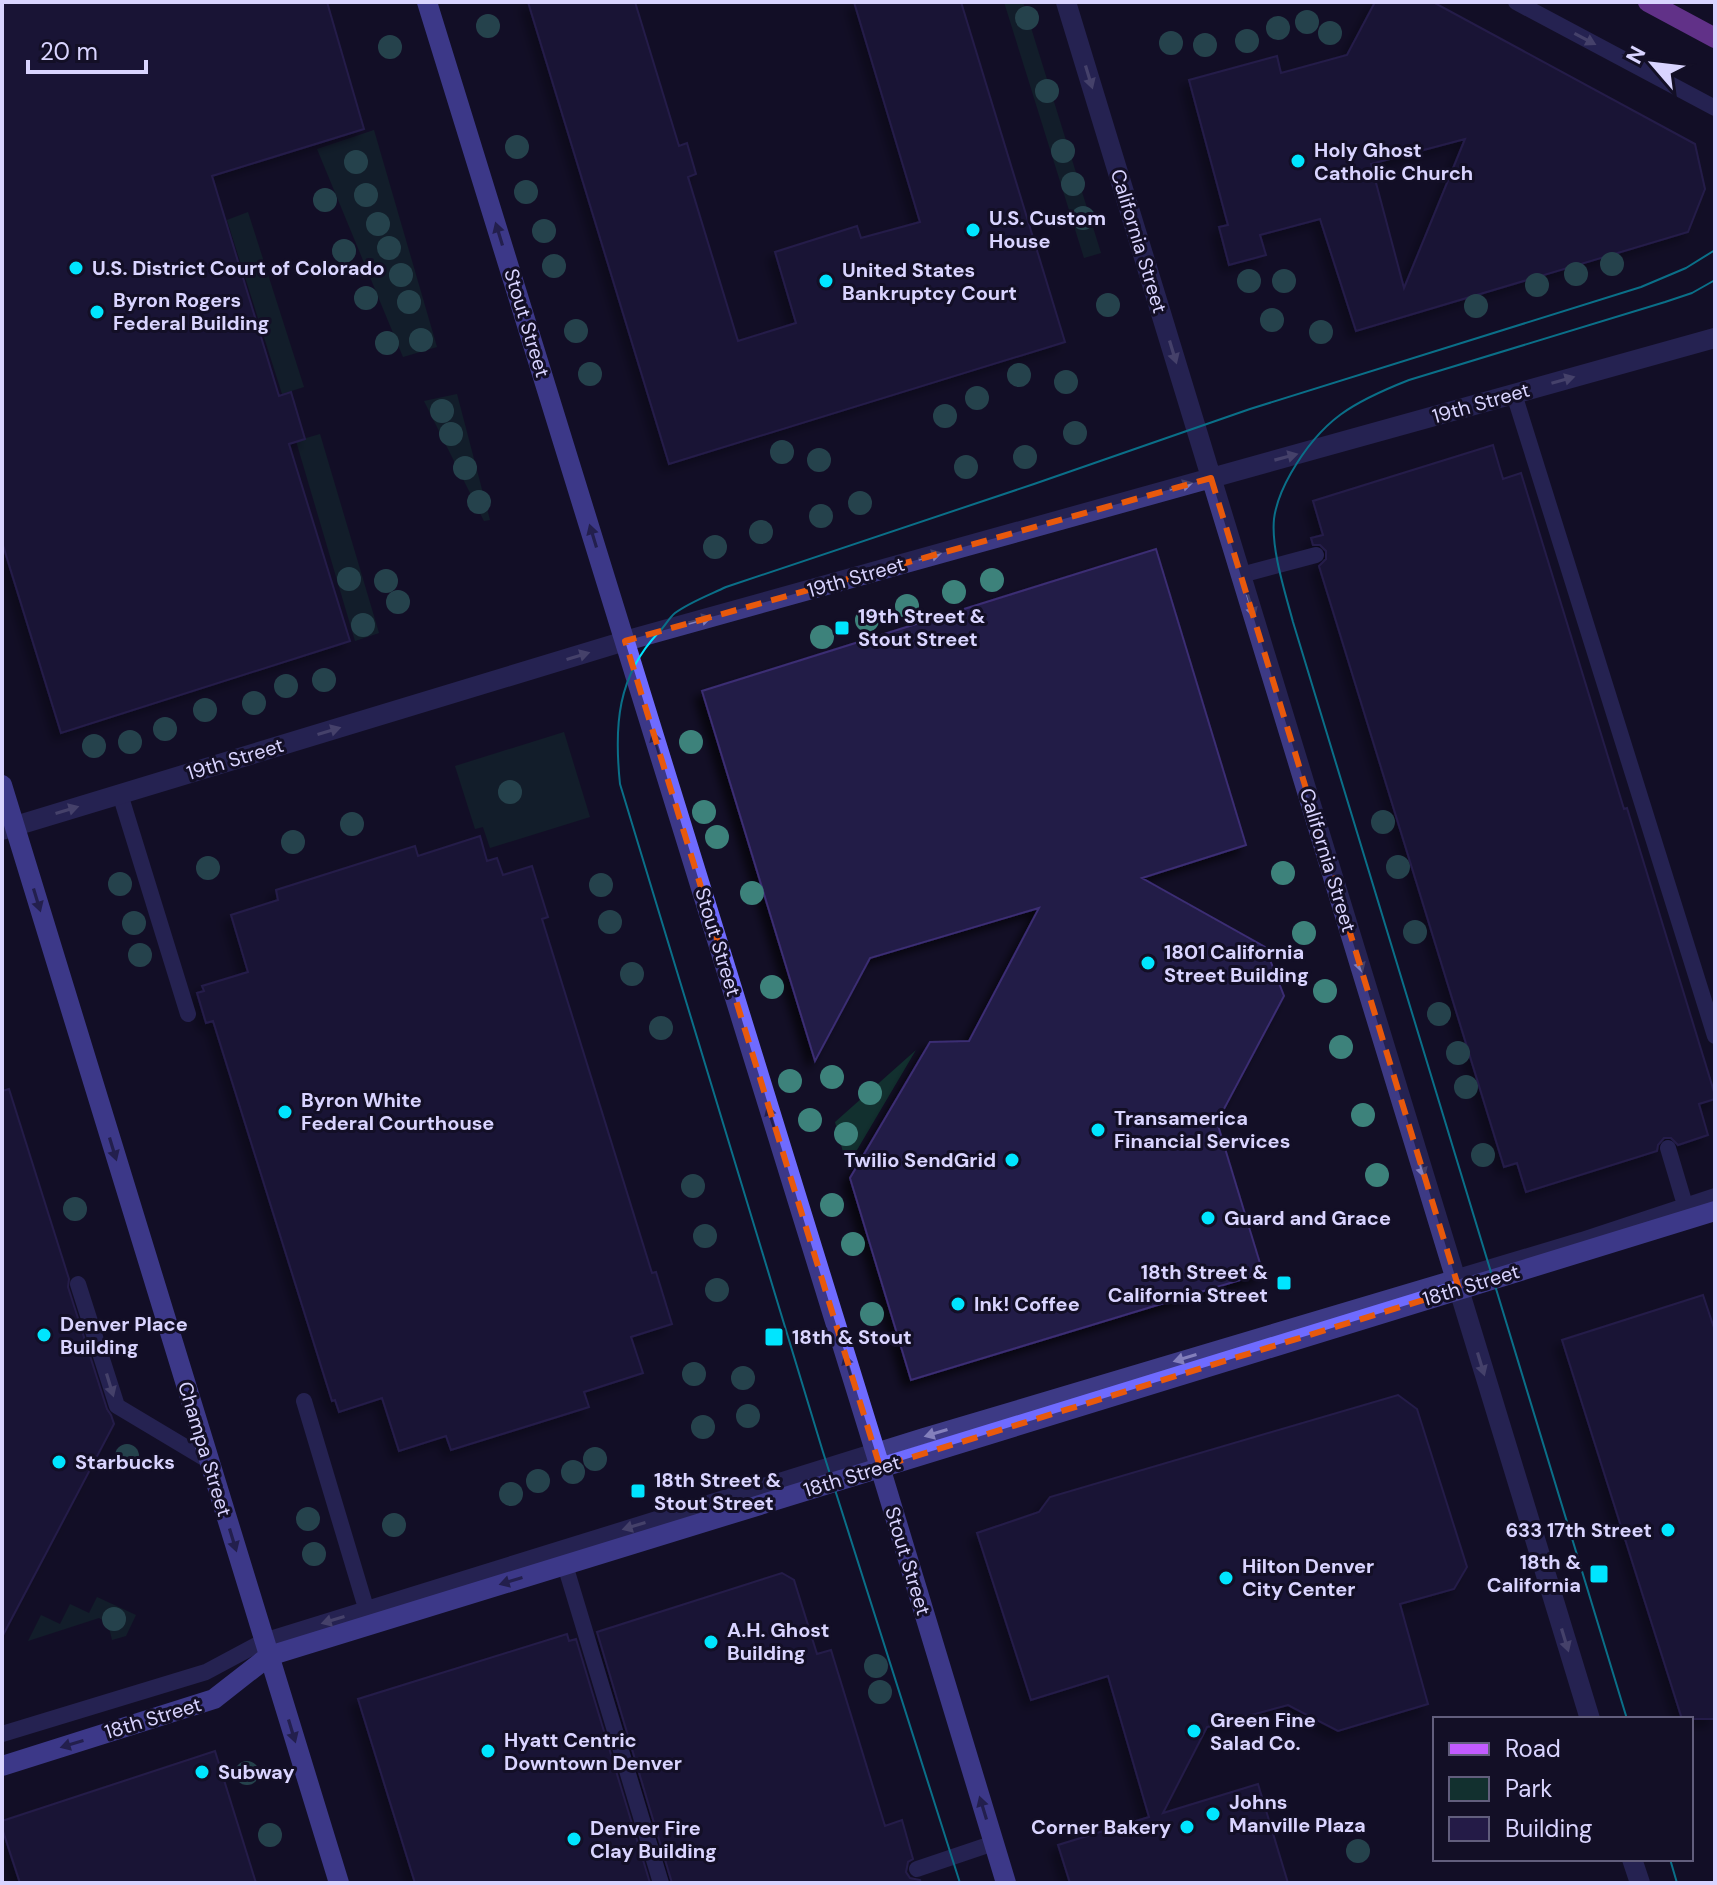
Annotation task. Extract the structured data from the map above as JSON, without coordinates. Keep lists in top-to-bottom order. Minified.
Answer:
{"streets":{"main road":["Stout Street","18th Street","Champa Street"],"street":["California Street","19th Street"]},"crossings":[["California Street","19th Street"],["California Street","18th Street"],["Stout Street","19th Street"],["Stout Street","18th Street"],["19th Street","Champa Street"],["18th Street","Champa Street"]],"one_way":["California Street","Stout Street","19th Street","18th Street","Champa Street"],"places":{"other":["Holy Ghost Catholic Church","U.S. Custom House","U.S. District Court of Colorado","United States Bankruptcy Court","Byron Rogers Federal Building","1801 California Street Building","Byron White Federal Courthouse","Transamerica Financial Services","Twilio SendGrid","Guard and Grace","Ink! Coffee","Denver Place Building","Starbucks","633 17th Street","Hilton Denver City Center","A.H. Ghost Building","Green Fine Salad Co.","Hyatt Centric Downtown Denver","Subway","Johns Manville Plaza","Corner Bakery","Denver Fire Clay Building"],"transit":["19th Street & Stout Street","18th Street & California Street","18th & Stout","18th Street & Stout Street","18th & California"]},"legend":["Road","Park","Building"],"scale_bar":"20 m","north":"top left"}
